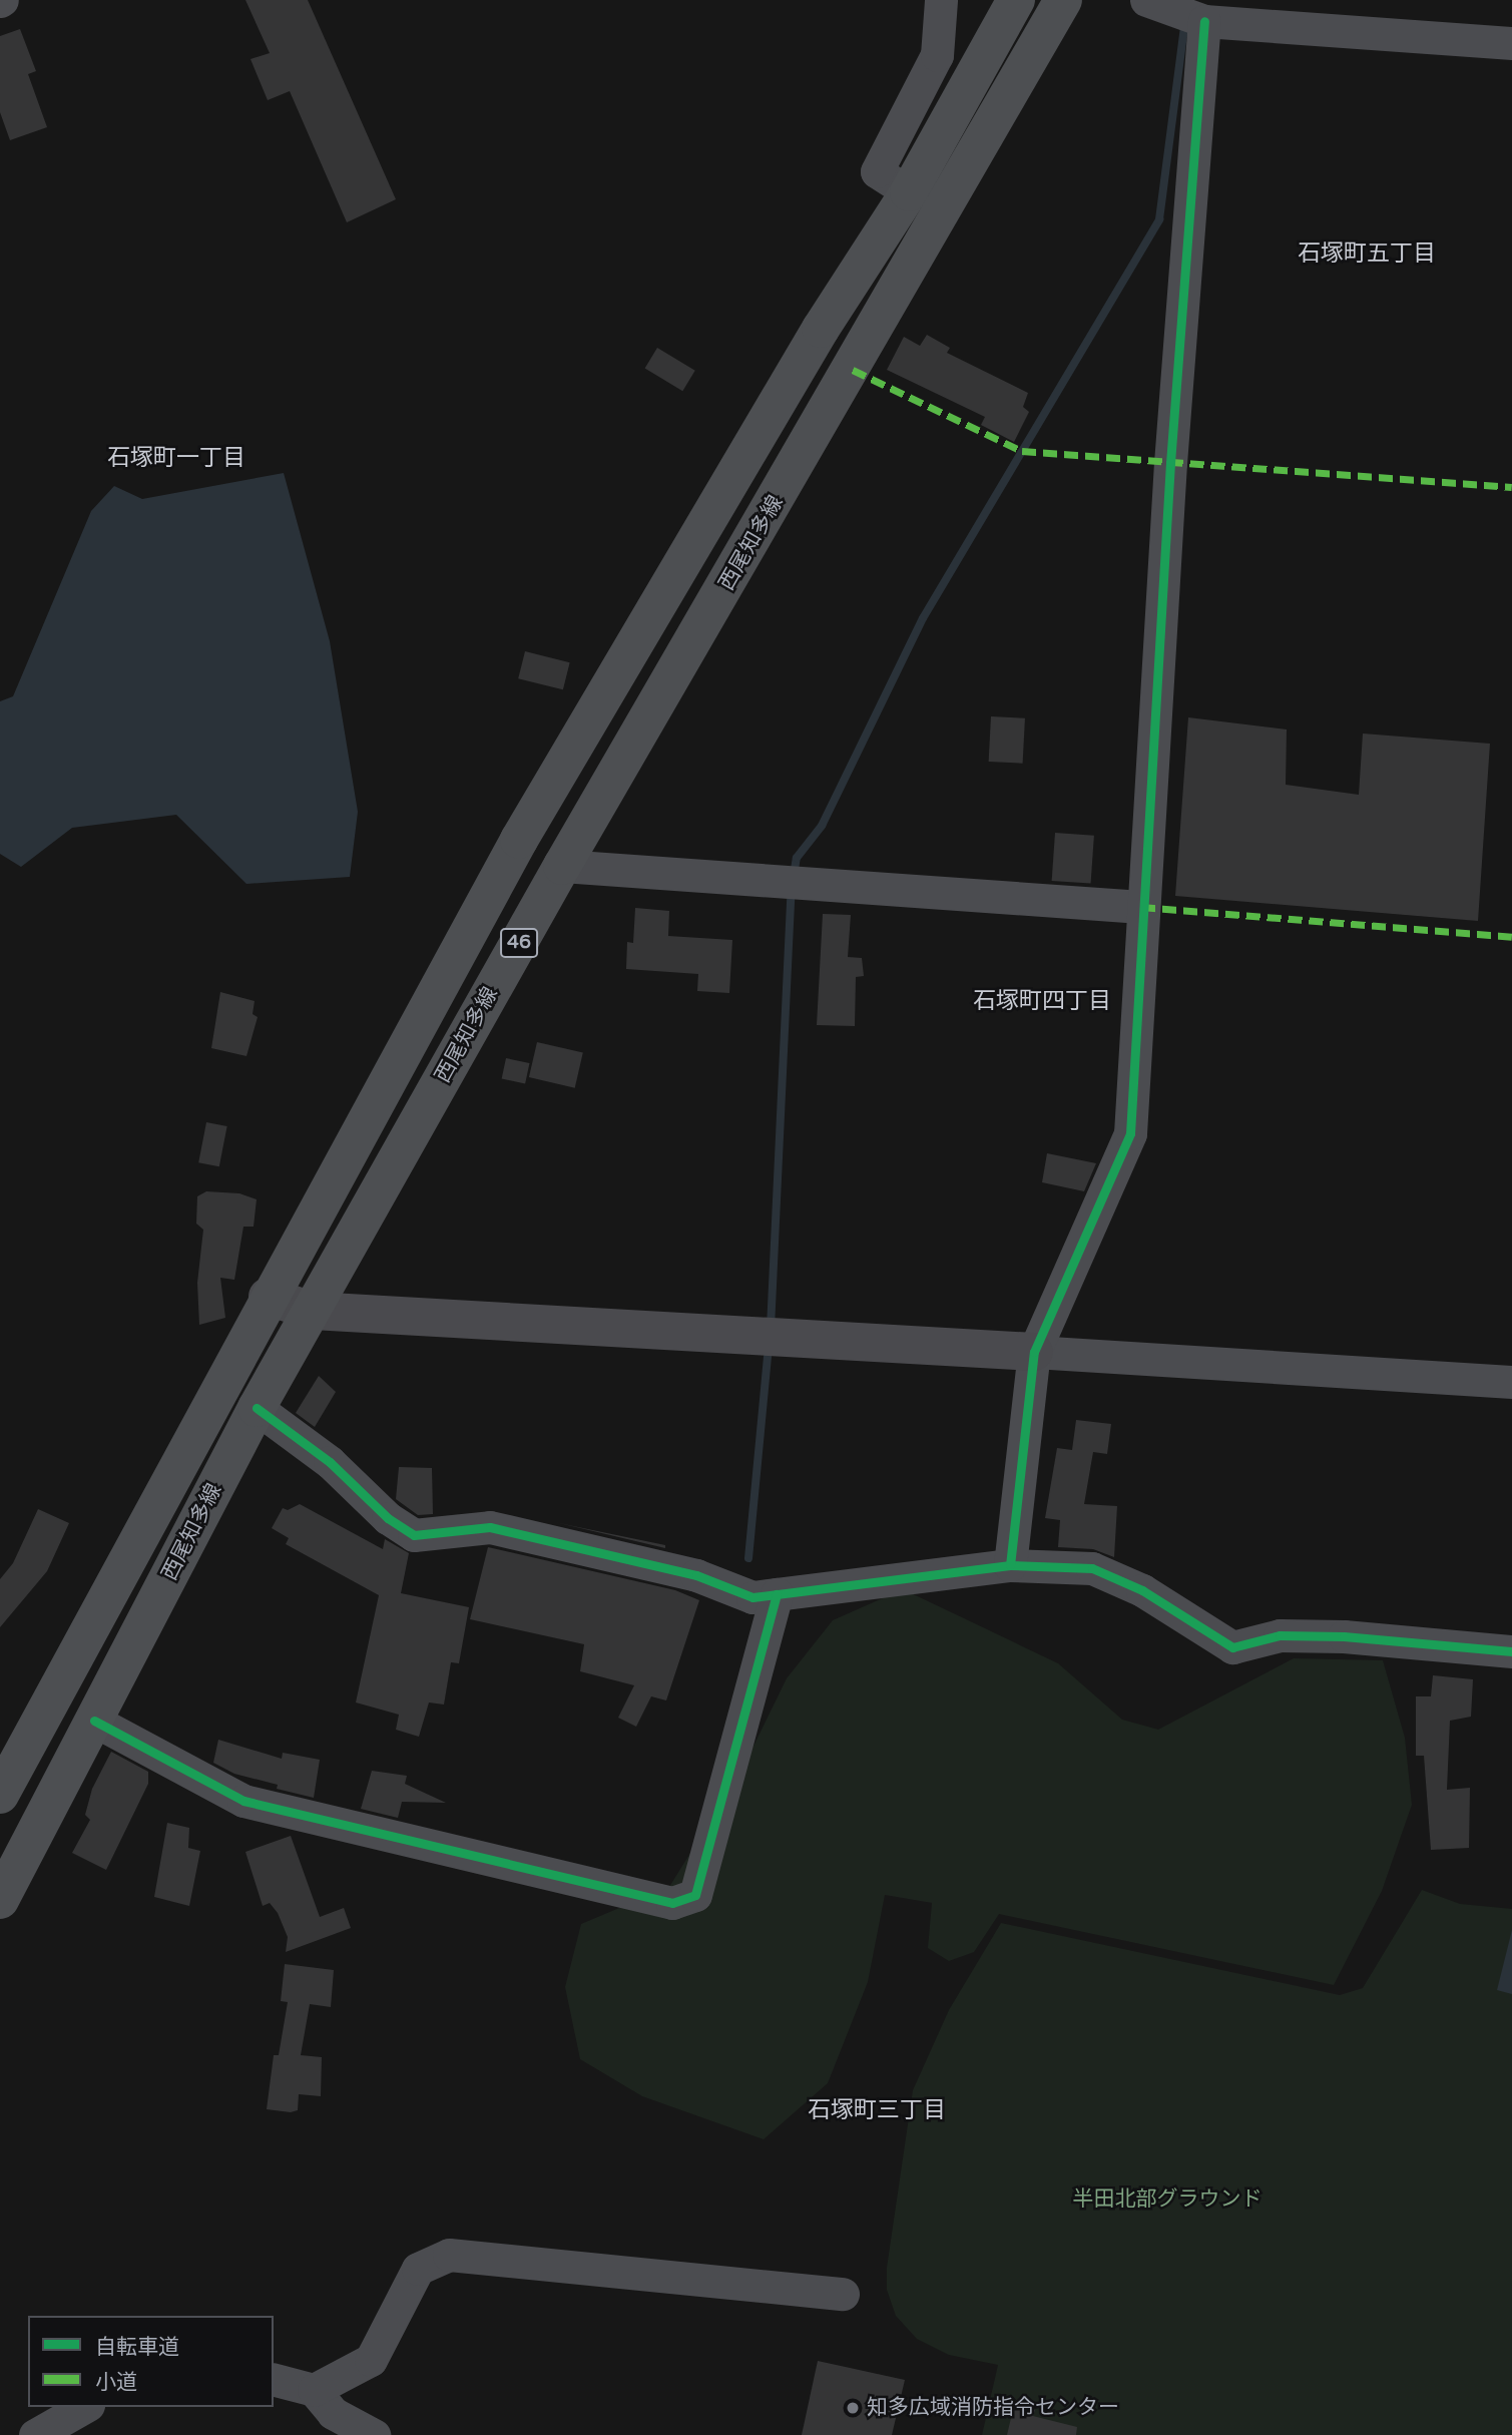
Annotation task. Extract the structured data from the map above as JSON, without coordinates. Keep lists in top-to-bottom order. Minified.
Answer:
{"streets":{"main road":["西尾知多線","46"]},"districts":["石塚町五丁目","石塚町一丁目","石塚町四丁目","石塚町三丁目"],"parks":["半田北部グラウンド"],"places":["知多広域消防指令センター"],"legend":["自転車道","小道"]}
